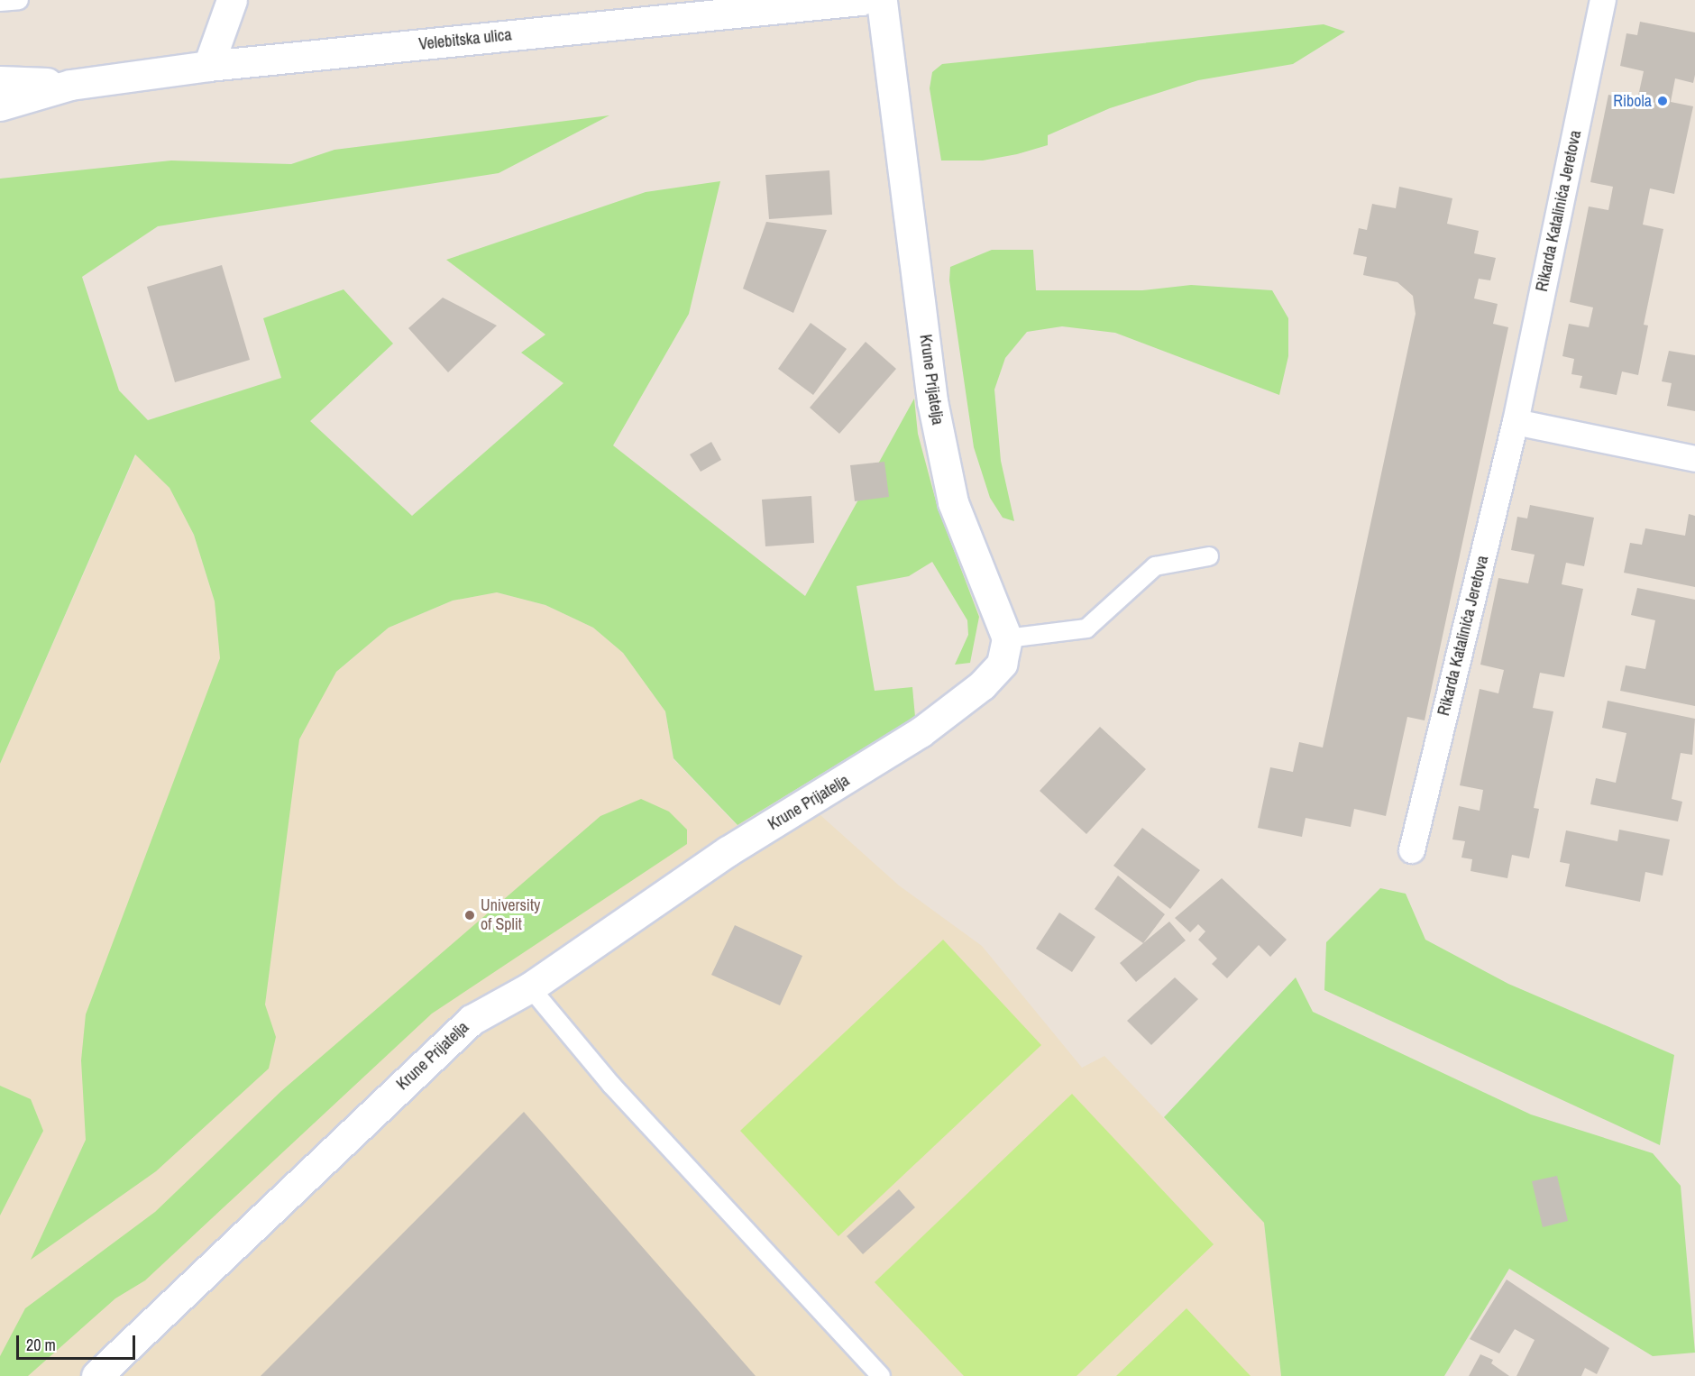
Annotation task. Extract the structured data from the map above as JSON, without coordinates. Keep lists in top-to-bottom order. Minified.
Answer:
{"streets":{"street":["Velebitska ulica","Rikarda Katalinića Jeretova","Krune Prijatelja"]},"places":["Ribola","University of Split"],"scale_bar":"20 m"}
